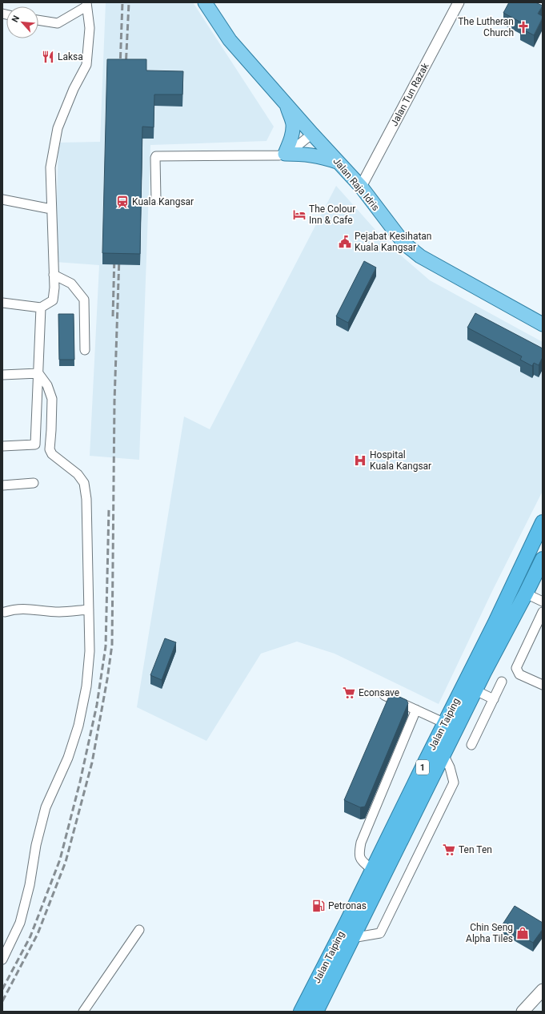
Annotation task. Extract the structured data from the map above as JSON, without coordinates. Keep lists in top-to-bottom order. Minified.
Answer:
{"streets":{"highway":["Jalan Taiping","1"],"main road":["Jalan Raja Idris"],"street":["Jalan Tun Razak"]},"crossings":[["Jalan Tun Razak","Jalan Raja Idris"]],"places":{"church":["The Lutheran Church"],"restaurant":["Laksa"],"station":["Kuala Kangsar"],"hotel":["The Colour Inn & Cafe"],"public building":["Pejabat Kesihatan Kuala Kangsar"],"hospital":["Hospital Kuala Kangsar"],"supermarket":["Econsave","Ten Ten"],"fuel station":["Petronas"],"shop":["Chin Seng Alpha Tiles"]},"north":"top left"}
